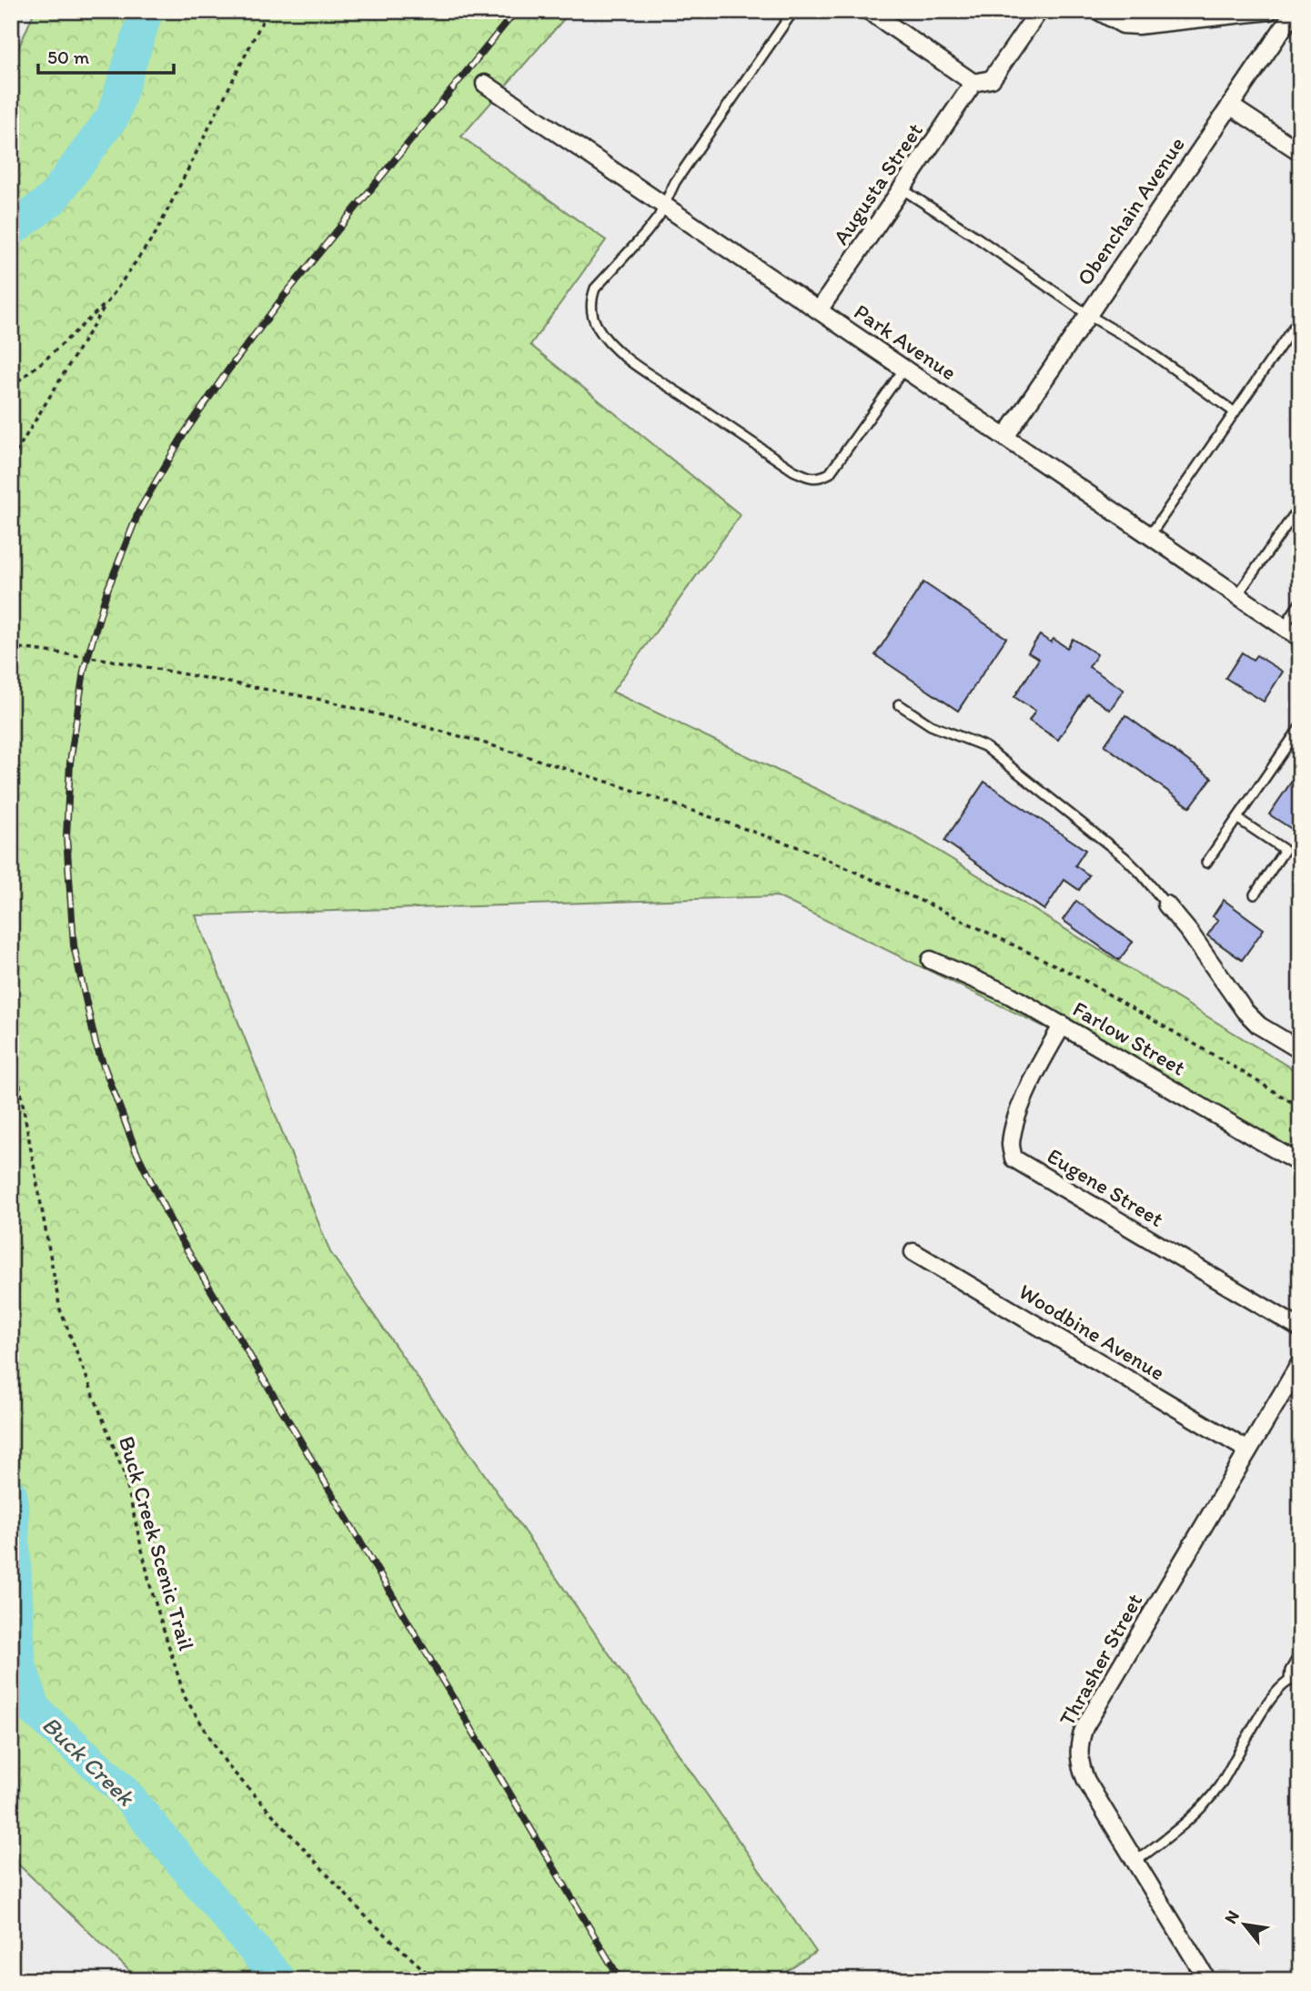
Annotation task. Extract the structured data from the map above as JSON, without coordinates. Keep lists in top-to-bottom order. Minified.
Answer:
{"streets":{"street":["Augusta Street","Obenchain Avenue","Park Avenue","Farlow Street","Eugene Street","Woodbine Avenue","Thrasher Street"],"path":["Buck Creek Scenic Trail"]},"crossings":[["Augusta Street","Park Avenue"],["Obenchain Avenue","Park Avenue"],["Farlow Street","Eugene Street"],["Woodbine Avenue","Thrasher Street"]],"water":["Buck Creek"],"scale_bar":"50 m","north":"top left"}
